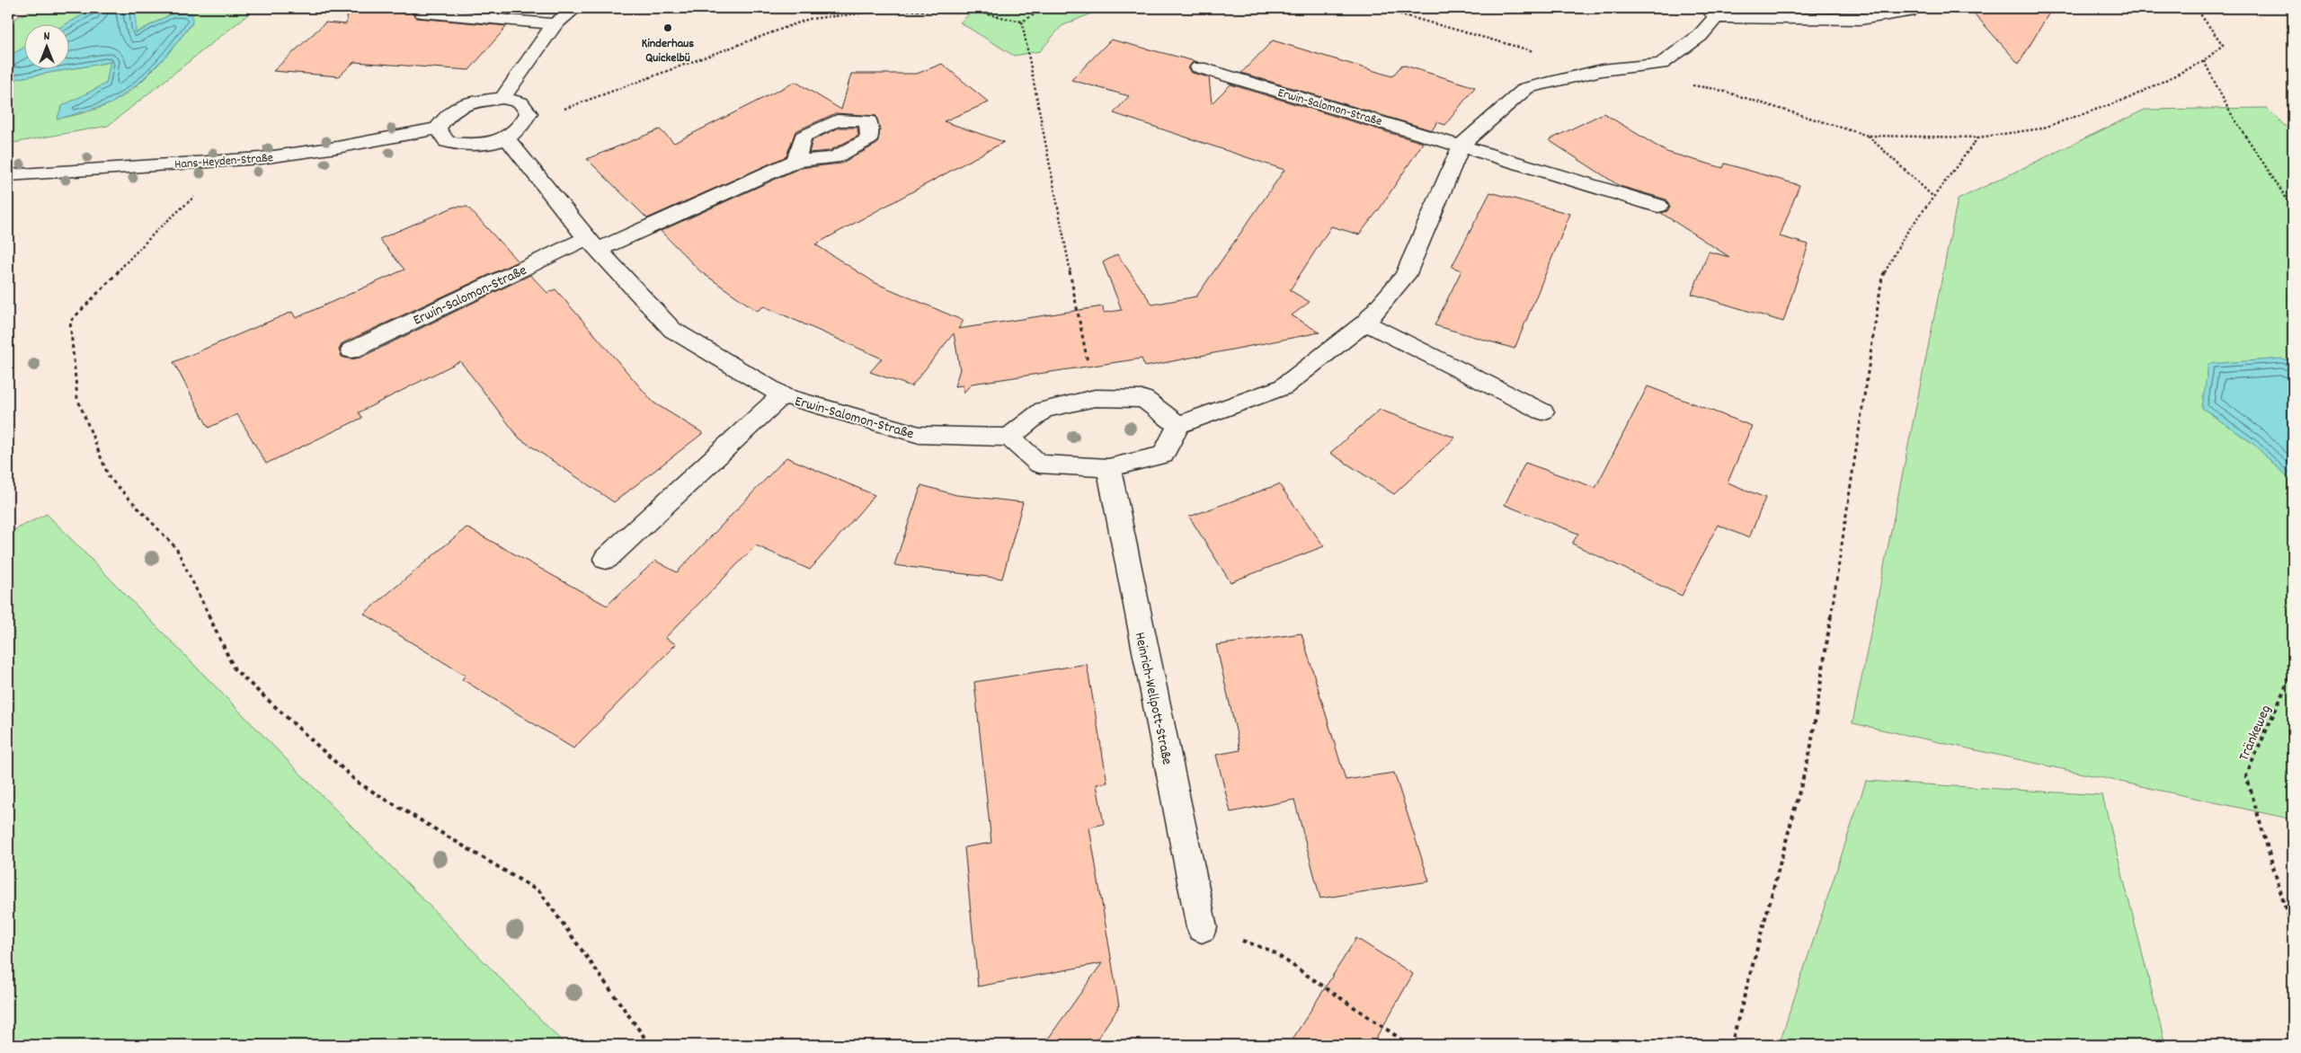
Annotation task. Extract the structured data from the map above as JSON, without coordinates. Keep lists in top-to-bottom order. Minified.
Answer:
{"streets":{"street":["Erwin-Salomon-Straße","Hans-Heyden-Straße","Heinrich-Wellpott-Straße"],"path":["Tränkeweg"]},"places":["Kinderhaus Quickelbü"],"north":"top"}
